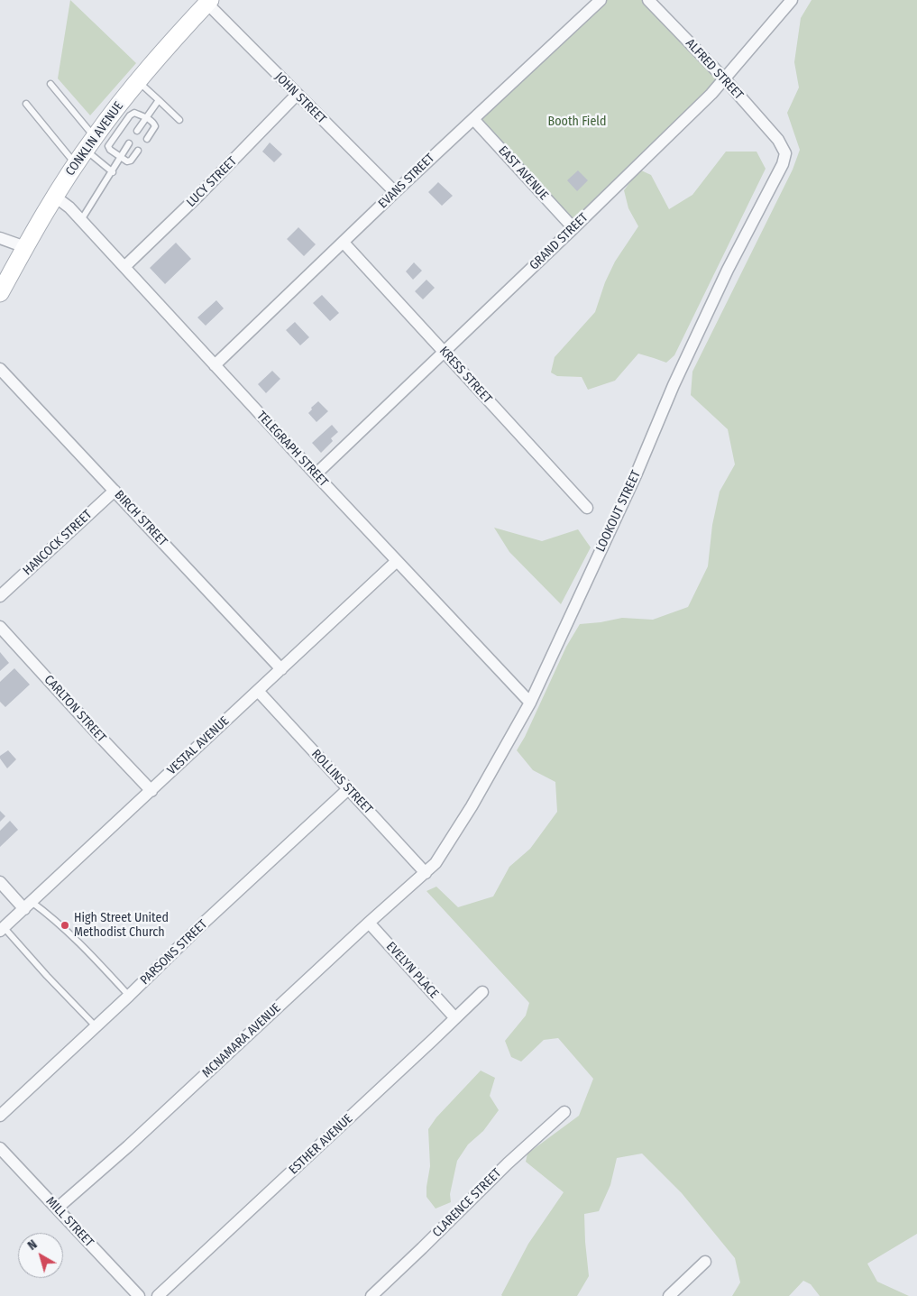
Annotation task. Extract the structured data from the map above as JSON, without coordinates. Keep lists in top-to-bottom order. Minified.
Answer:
{"streets":{"main road":["CONKLIN AVENUE"],"street":["ALFRED STREET","JOHN STREET","EAST AVENUE","EVANS STREET","LUCY STREET","GRAND STREET","KRESS STREET","TELEGRAPH STREET","LOOKOUT STREET","BIRCH STREET","HANCOCK STREET","CARLTON STREET","VESTAL AVENUE","ROLLINS STREET","PARSONS STREET","EVELYN PLACE","MCNAMARA AVENUE","ESTHER AVENUE","CLARENCE STREET","MILL STREET"]},"crossings":[["ALFRED STREET","GRAND STREET"],["ALFRED STREET","LOOKOUT STREET"],["JOHN STREET","CONKLIN AVENUE"],["JOHN STREET","EVANS STREET"],["JOHN STREET","LUCY STREET"],["CONKLIN AVENUE","TELEGRAPH STREET"],["EAST AVENUE","EVANS STREET"],["EAST AVENUE","GRAND STREET"],["EVANS STREET","KRESS STREET"],["EVANS STREET","TELEGRAPH STREET"],["LUCY STREET","TELEGRAPH STREET"],["GRAND STREET","KRESS STREET"],["GRAND STREET","TELEGRAPH STREET"],["TELEGRAPH STREET","LOOKOUT STREET"],["TELEGRAPH STREET","VESTAL AVENUE"],["LOOKOUT STREET","ROLLINS STREET"],["LOOKOUT STREET","MCNAMARA AVENUE"],["BIRCH STREET","HANCOCK STREET"],["BIRCH STREET","VESTAL AVENUE"],["CARLTON STREET","VESTAL AVENUE"],["VESTAL AVENUE","ROLLINS STREET"],["ROLLINS STREET","PARSONS STREET"],["ROLLINS STREET","MCNAMARA AVENUE"],["EVELYN PLACE","MCNAMARA AVENUE"],["EVELYN PLACE","ESTHER AVENUE"],["MCNAMARA AVENUE","MILL STREET"]],"parks":["Booth Field"],"places":["High Street United Methodist Church"],"north":"top left"}
